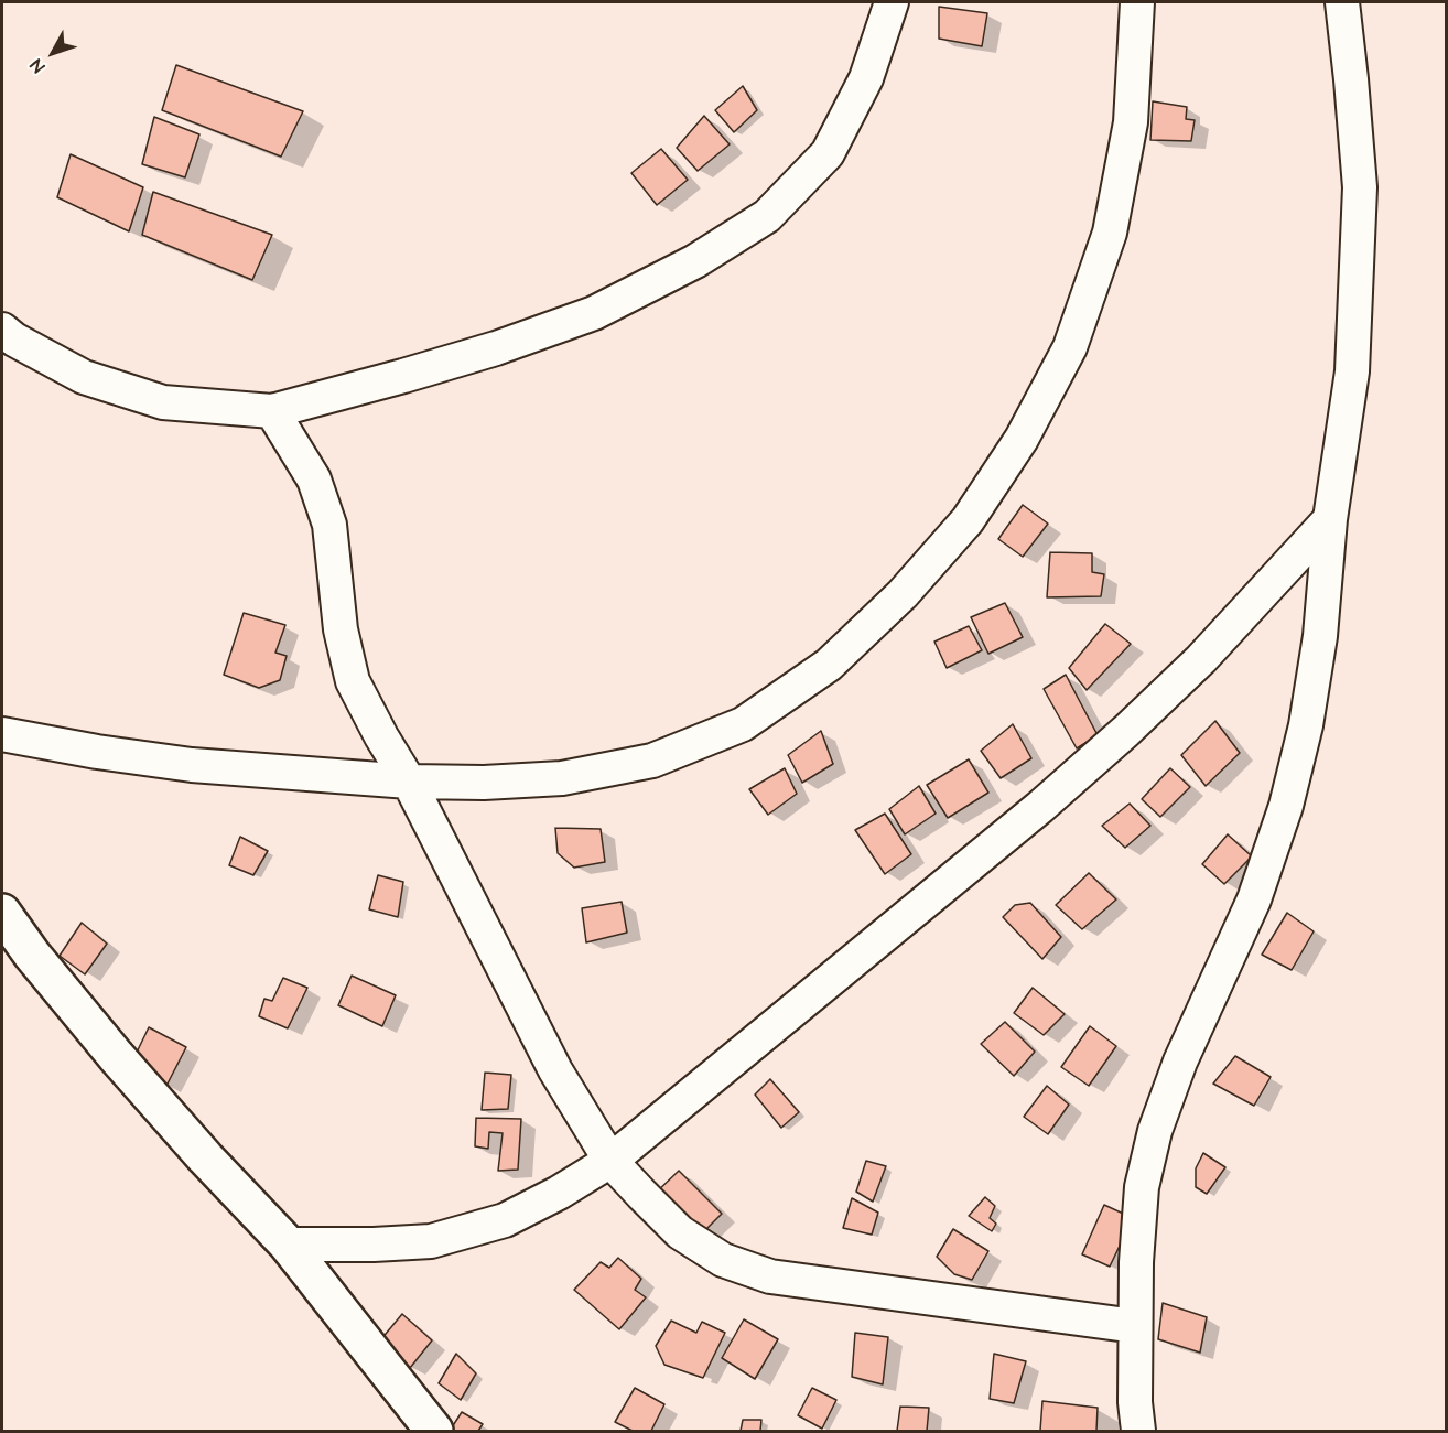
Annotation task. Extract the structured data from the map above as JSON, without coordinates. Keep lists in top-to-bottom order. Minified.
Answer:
{"north":"bottom left"}
